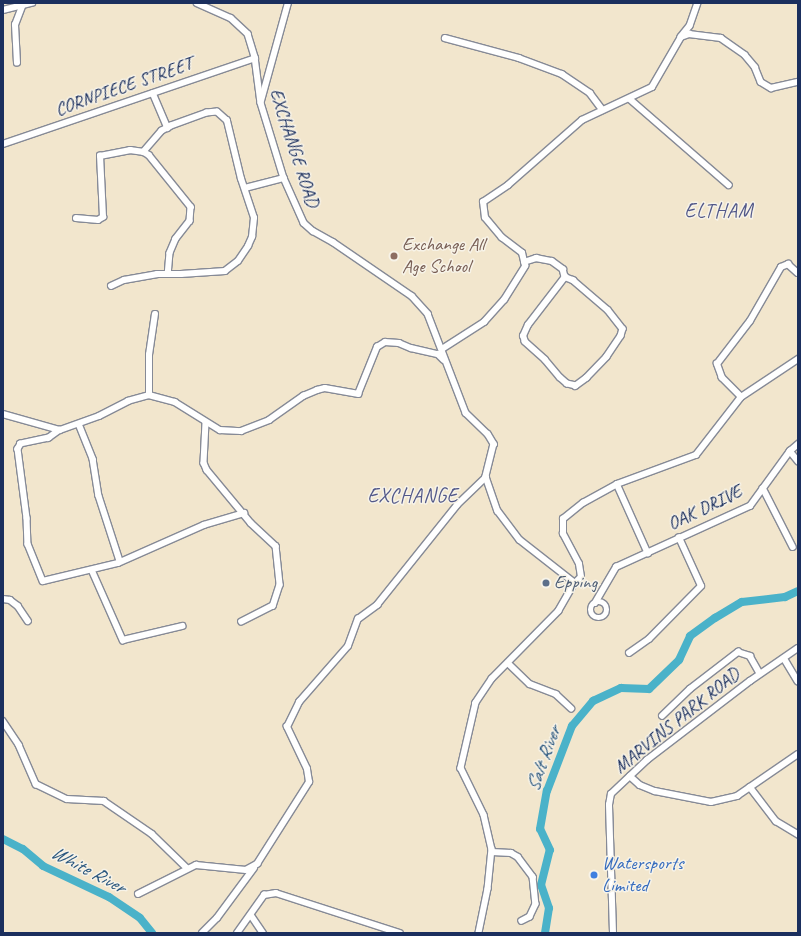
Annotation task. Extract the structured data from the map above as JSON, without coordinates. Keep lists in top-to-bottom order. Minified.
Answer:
{"streets":{"street":["CORNPIECE STREET","EXCHANGE ROAD","OAK DRIVE","MARVINS PARK ROAD"]},"crossings":[["CORNPIECE STREET","EXCHANGE ROAD"]],"districts":["ELTHAM","EXCHANGE"],"water":["Salt River","White River"],"places":["Exchange All Age School","Epping","Watersports Limited"]}
